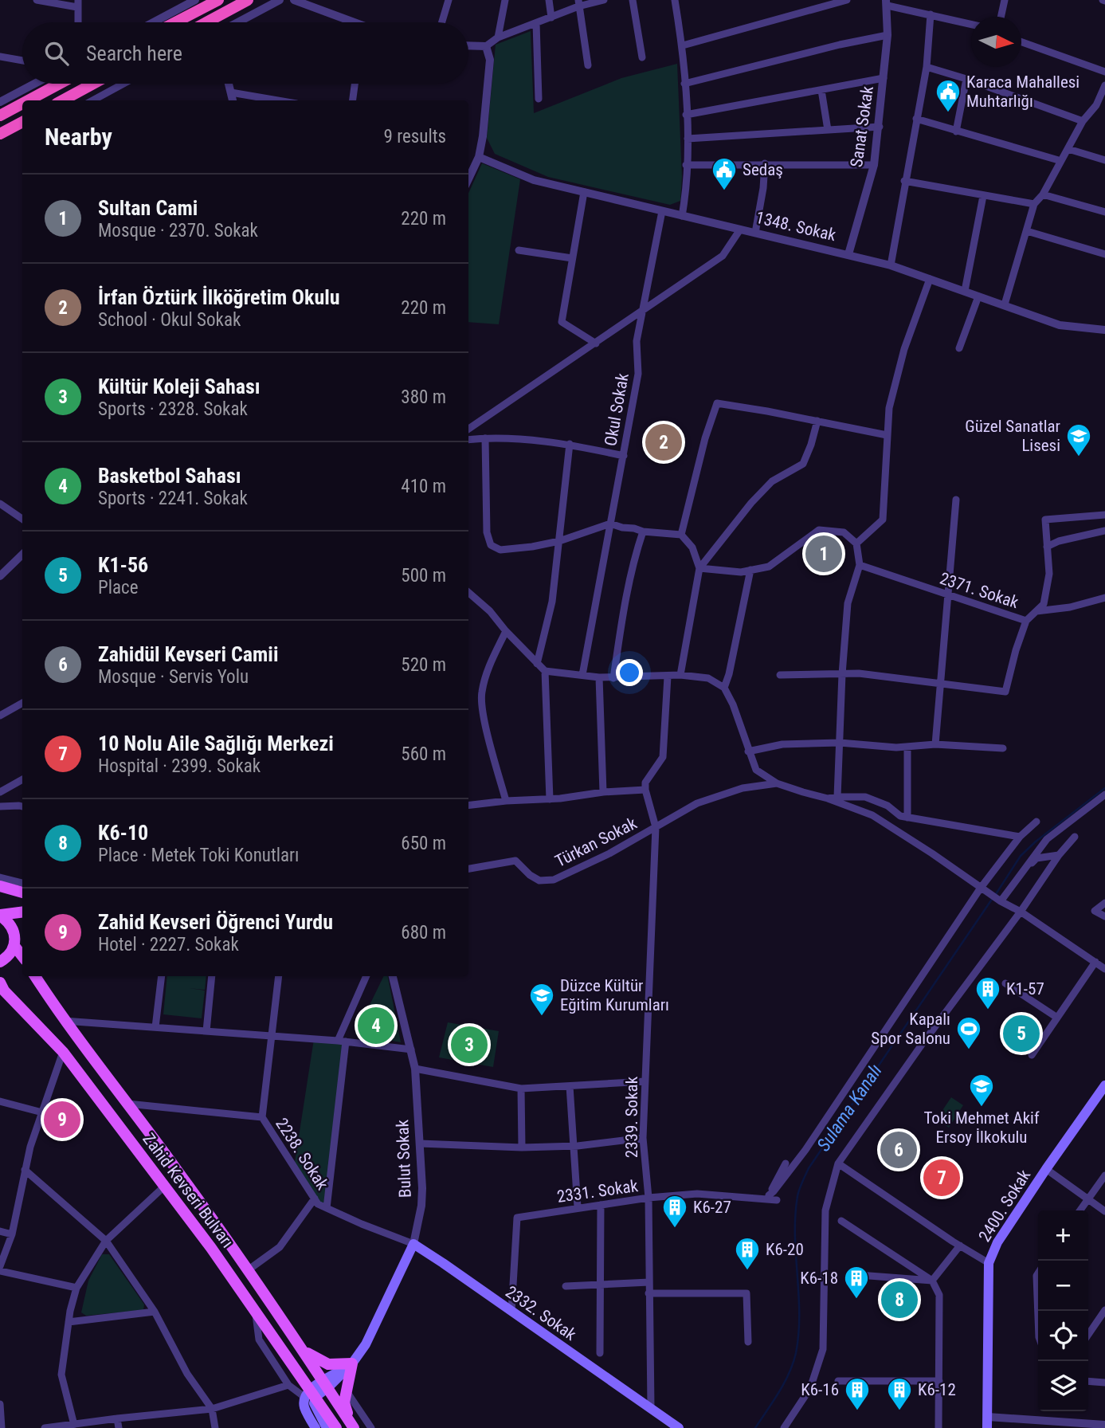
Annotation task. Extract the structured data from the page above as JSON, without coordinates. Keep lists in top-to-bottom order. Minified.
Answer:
{"streets":{"main road":["Bulut Sokak","Zahid Kevseri Bulvarı","2400. Sokak","2332. Sokak"],"street":["Sanat Sokak","1348. Sokak","Okul Sokak","2371. Sokak","Türkan Sokak","2339. Sokak","2238. Sokak","2331. Sokak"]},"crossings":[["Sanat Sokak","1348. Sokak"],["1348. Sokak","Okul Sokak"],["Türkan Sokak","2339. Sokak"],["2339. Sokak","2331. Sokak"],["2339. Sokak","2332. Sokak"],["2238. Sokak","Bulut Sokak"],["2238. Sokak","Zahid Kevseri Bulvarı"],["2238. Sokak","2332. Sokak"],["Bulut Sokak","2332. Sokak"],["2331. Sokak","2332. Sokak"]],"water":["Sulama Kanalı"],"places":{"public building":["Karaca Mahallesi Muhtarlığı","Sedaş"],"school or university":["Güzel Sanatlar Lisesi","Düzce Kültür Eğitim Kurumları","Toki Mehmet Akif Ersoy İlkokulu"],"building":["K1-57","K6-27","K6-20","K6-18","K6-16","K6-12"],"sports":["Kapalı Spor Salonu"]},"north":"right","page":{"search":"Search here","heading":["Nearby","9 results"],"list":[{"mark":"1","name":"Sultan Cami","note":"Mosque · 2370. Sokak","value":"220 m"},{"mark":"2","name":"İrfan Öztürk İlköğretim Okulu","note":"School · Okul Sokak","value":"220 m"},{"mark":"3","name":"Kültür Koleji Sahası","note":"Sports · 2328. Sokak","value":"380 m"},{"mark":"4","name":"Basketbol Sahası","note":"Sports · 2241. Sokak","value":"410 m"},{"mark":"5","name":"K1-56","note":"Place","value":"500 m"},{"mark":"6","name":"Zahidül Kevseri Camii","note":"Mosque · Servis Yolu","value":"520 m"},{"mark":"7","name":"10 Nolu Aile Sağlığı Merkezi","note":"Hospital · 2399. Sokak","value":"560 m"},{"mark":"8","name":"K6-10","note":"Place · Metek Toki Konutları","value":"650 m"},{"mark":"9","name":"Zahid Kevseri Öğrenci Yurdu","note":"Hotel · 2227. Sokak","value":"680 m"}],"pins":["2","1","4","5","3","9","6","7","8"],"map_buttons":["+","−"]}}
